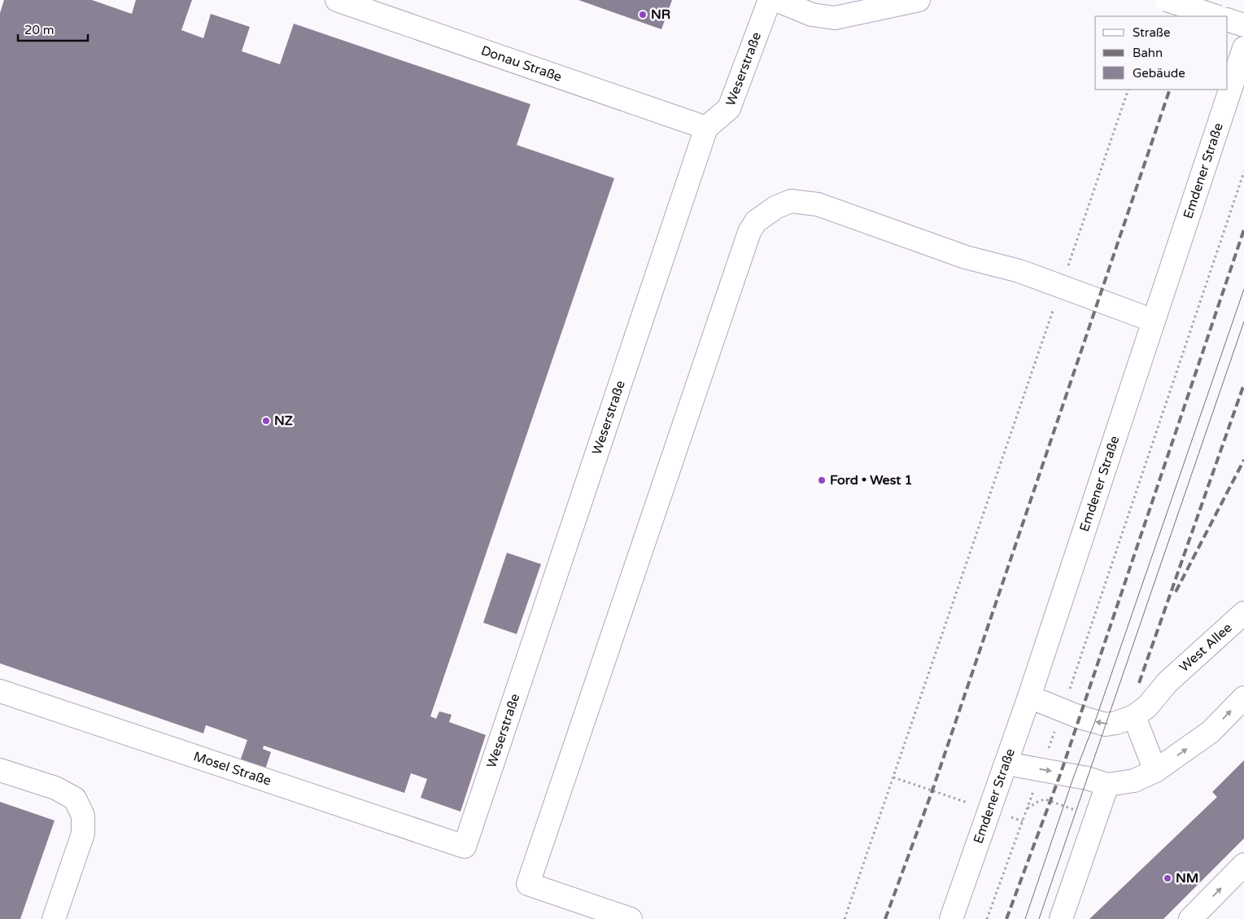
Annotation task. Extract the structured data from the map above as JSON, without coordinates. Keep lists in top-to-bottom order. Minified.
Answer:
{"streets":{"street":["Donau Straße","Weserstraße","Emdener Straße","West Allee","Mosel Straße"]},"crossings":[["Donau Straße","Weserstraße"],["Weserstraße","Mosel Straße"]],"places":["NR","NZ","Ford • West 1","NM"],"legend":["Straße","Bahn","Gebäude"],"scale_bar":"20 m"}
